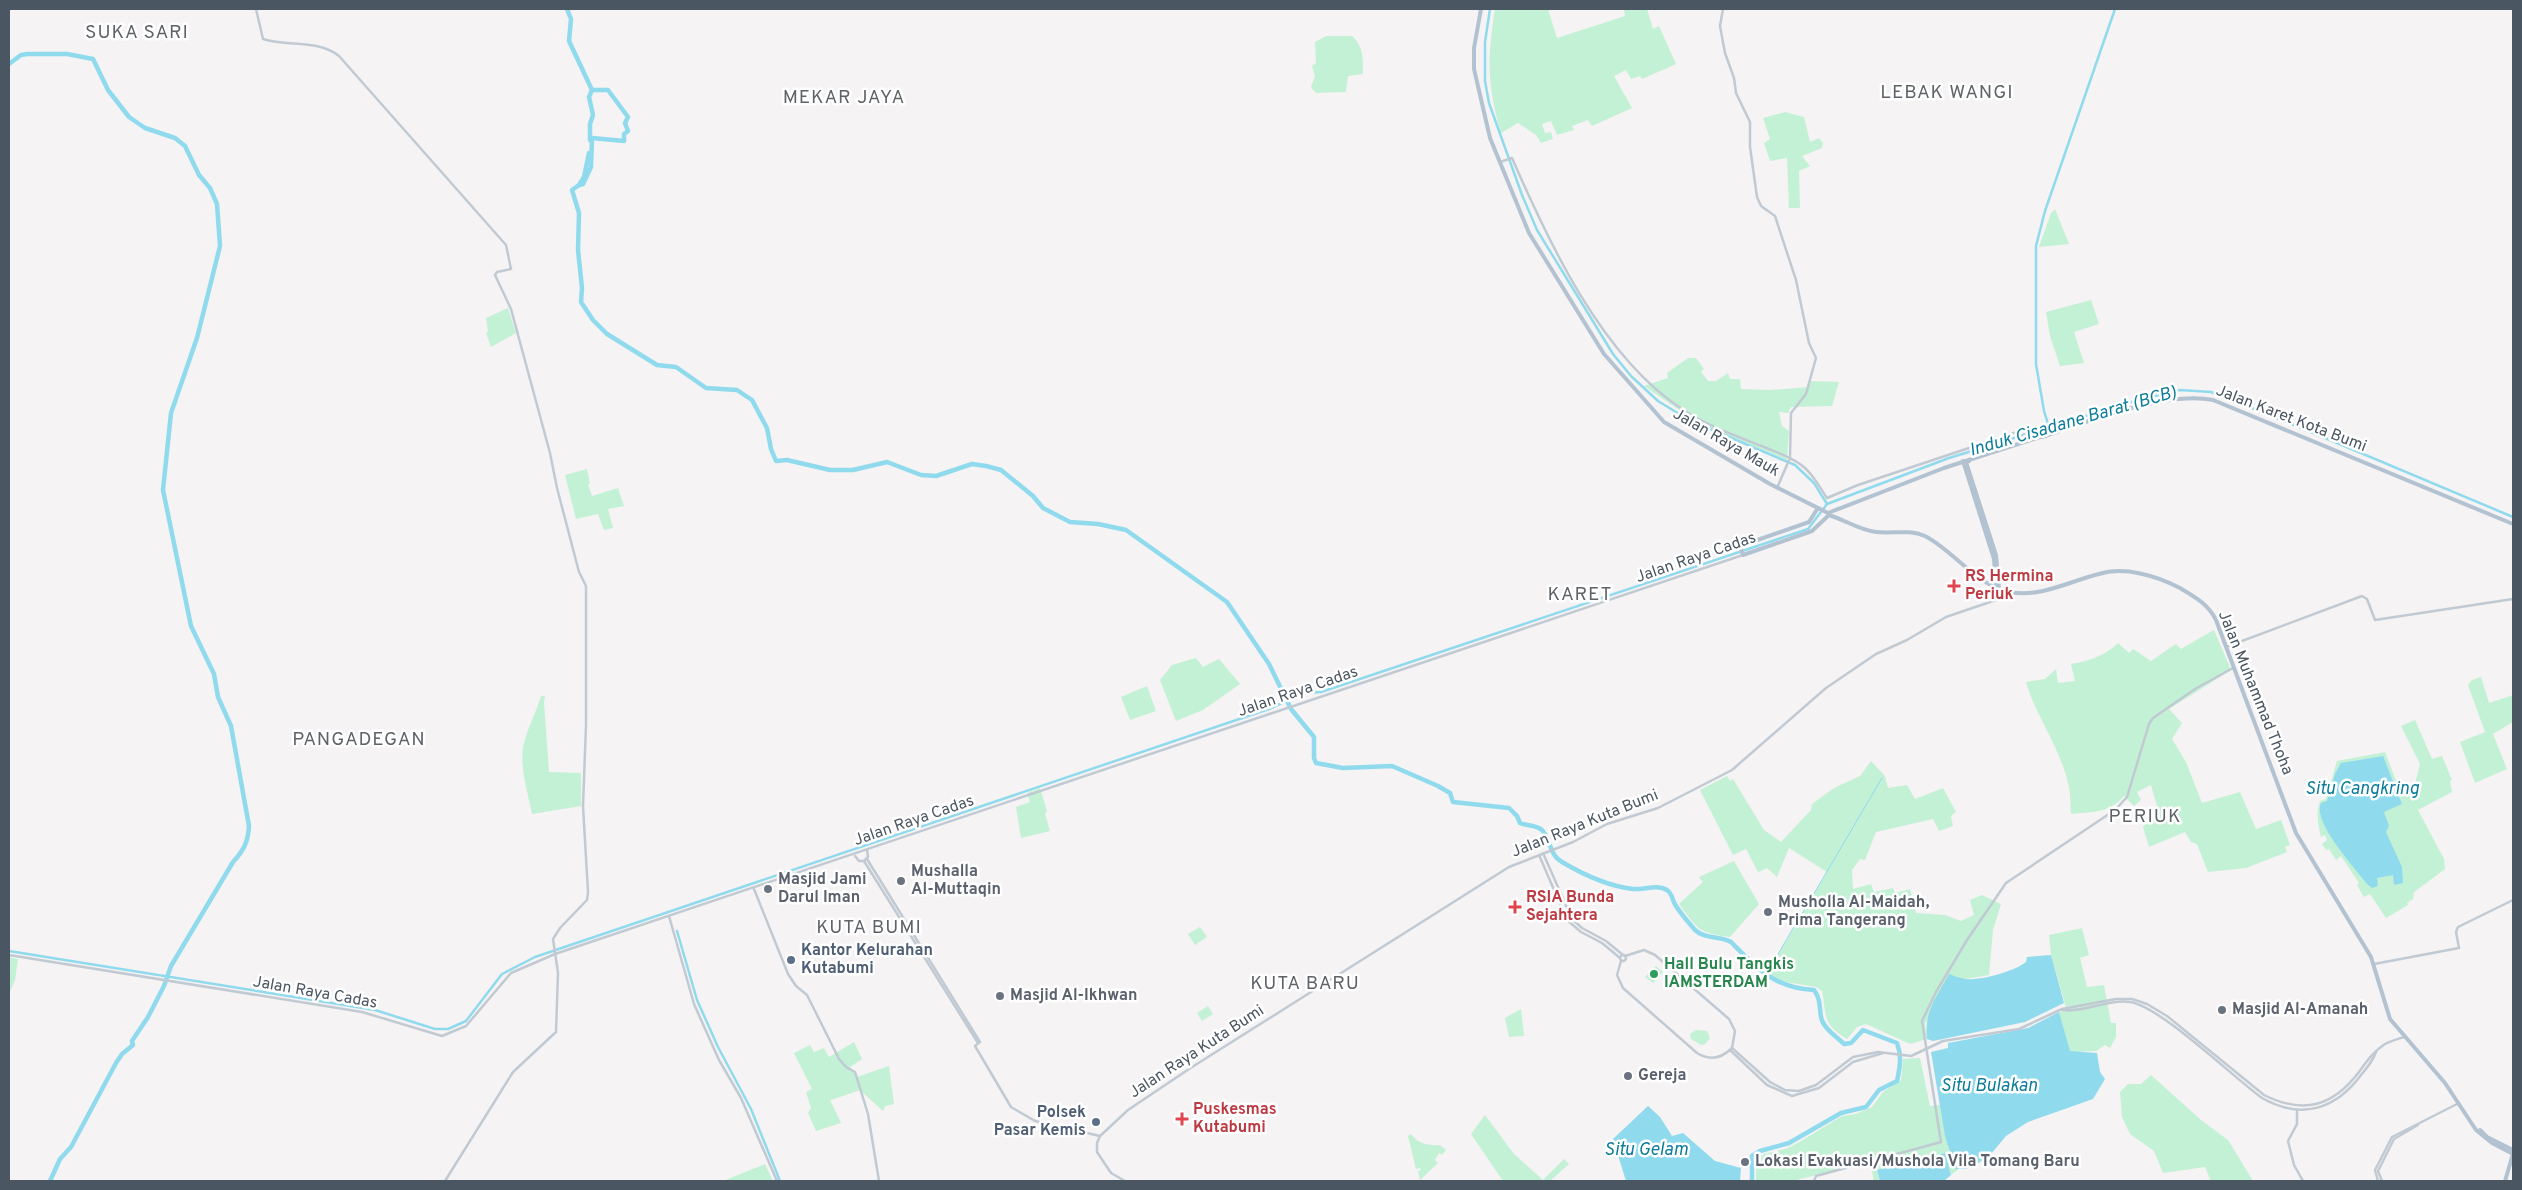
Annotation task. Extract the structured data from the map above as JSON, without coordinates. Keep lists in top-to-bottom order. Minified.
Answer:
{"streets":{"main road":["Jalan Karet Kota Bumi","Jalan Raya Mauk","Jalan Raya Cadas","Jalan Muhammad Thoha"],"street":["Jalan Raya Kuta Bumi"]},"crossings":[["Jalan Raya Mauk","Jalan Raya Cadas"],["Jalan Muhammad Thoha","Jalan Raya Kuta Bumi"]],"districts":["SUKA SARI","LEBAK WANGI","MEKAR JAYA","KARET","PANGADEGAN","PERIUK","KUTA BUMI","KUTA BARU"],"water":["Induk Cisadane Barat (BCB)","Situ Cangkring","Situ Bulakan","Situ Gelam"],"places":{"health":["RS Hermina Periuk","RSIA Bunda Sejahtera","Puskesmas Kutabumi"],"other":["Mushalla Al-Muttaqin","Masjid Jami Darul Iman","Musholla Al-Maidah, Prima Tangerang","Kantor Kelurahan Kutabumi","Hall Bulu Tangkis IAMSTERDAM","Masjid Al-Ikhwan","Masjid Al-Amanah","Gereja","Polsek Pasar Kemis","Lokasi Evakuasi/Mushola Vila Tomang Baru"]}}
